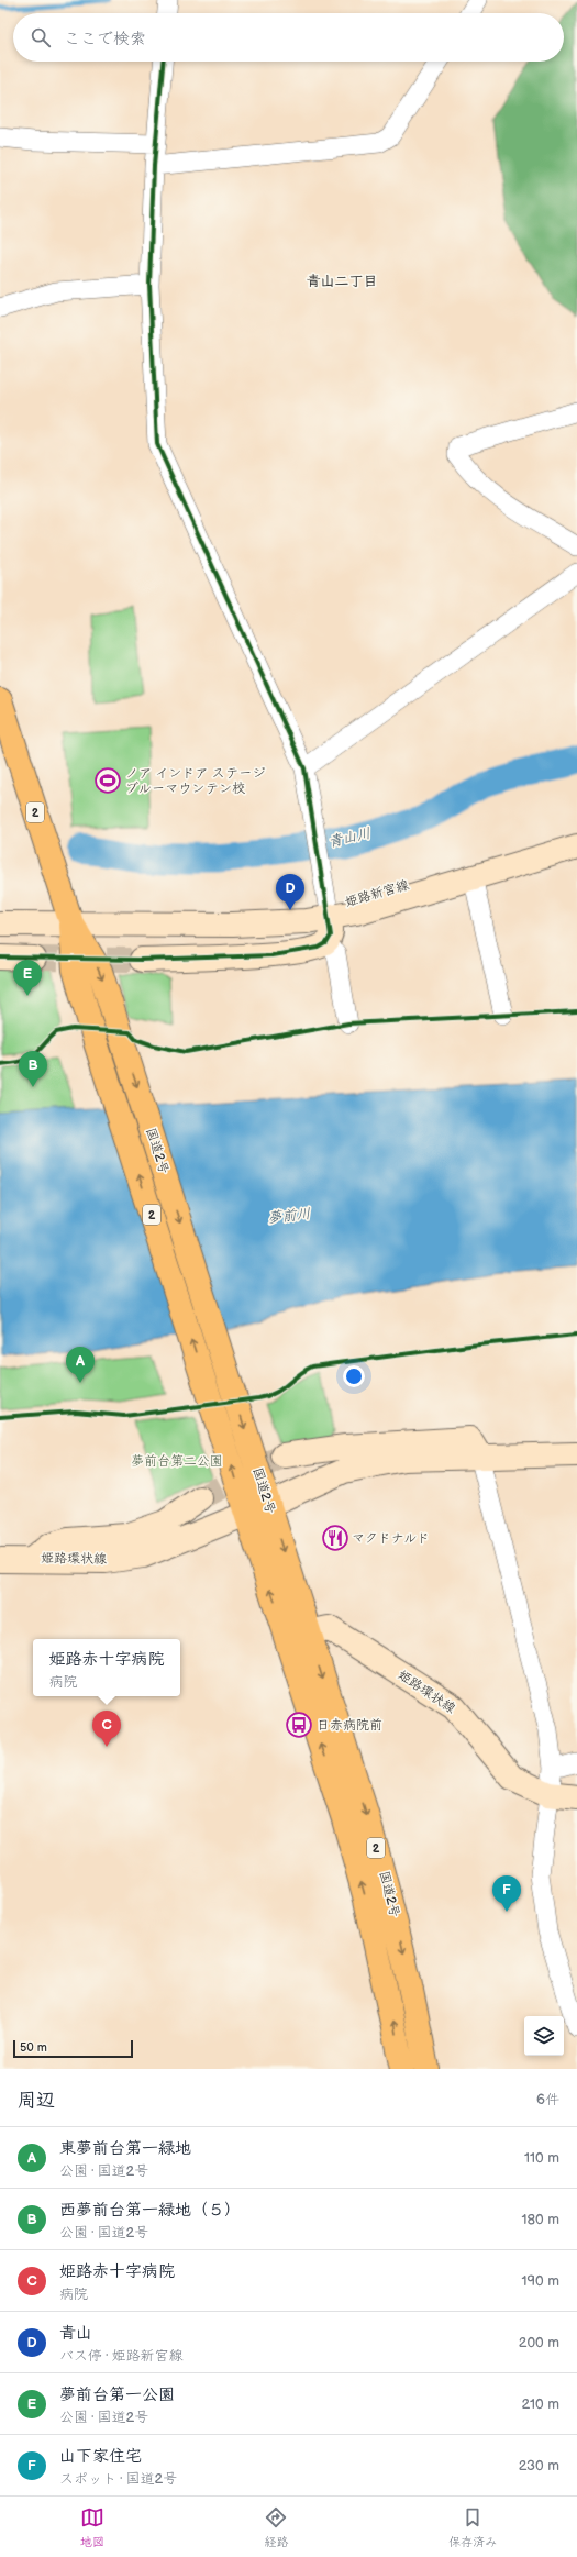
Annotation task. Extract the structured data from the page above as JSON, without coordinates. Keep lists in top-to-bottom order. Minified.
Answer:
{"streets":{"highway":["2","国道2号"],"main road":["姫路新宮線","姫路環状線"]},"crossings":[["姫路新宮線","国道2号"],["国道2号","姫路環状線"]],"districts":["青山二丁目"],"water":["青山川","夢前川"],"parks":["夢前台第二公園"],"places":{"sports":["ノア インドア ステージ ブルーマウンテン校"],"restaurant":["マクドナルド"],"bus stop":["日赤病院前"]},"scale_bar":"50 m","page":{"search":"ここで検索","pins":["D","E","B","A","C","F"],"popup":["姫路赤十字病院","病院"],"scale":"50 m","heading":["周辺","6件"],"list":[{"mark":"A","name":"東夢前台第一緑地","note":"公園 · 国道2号","value":"110 m"},{"mark":"B","name":"西夢前台第一緑地（５）","note":"公園 · 国道2号","value":"180 m"},{"mark":"C","name":"姫路赤十字病院","note":"病院","value":"190 m"},{"mark":"D","name":"青山","note":"バス停 · 姫路新宮線","value":"200 m"},{"mark":"E","name":"夢前台第一公園","note":"公園 · 国道2号","value":"210 m"},{"mark":"F","name":"山下家住宅","note":"スポット · 国道2号","value":"230 m"}],"nav":["地図","経路","保存済み"]}}
